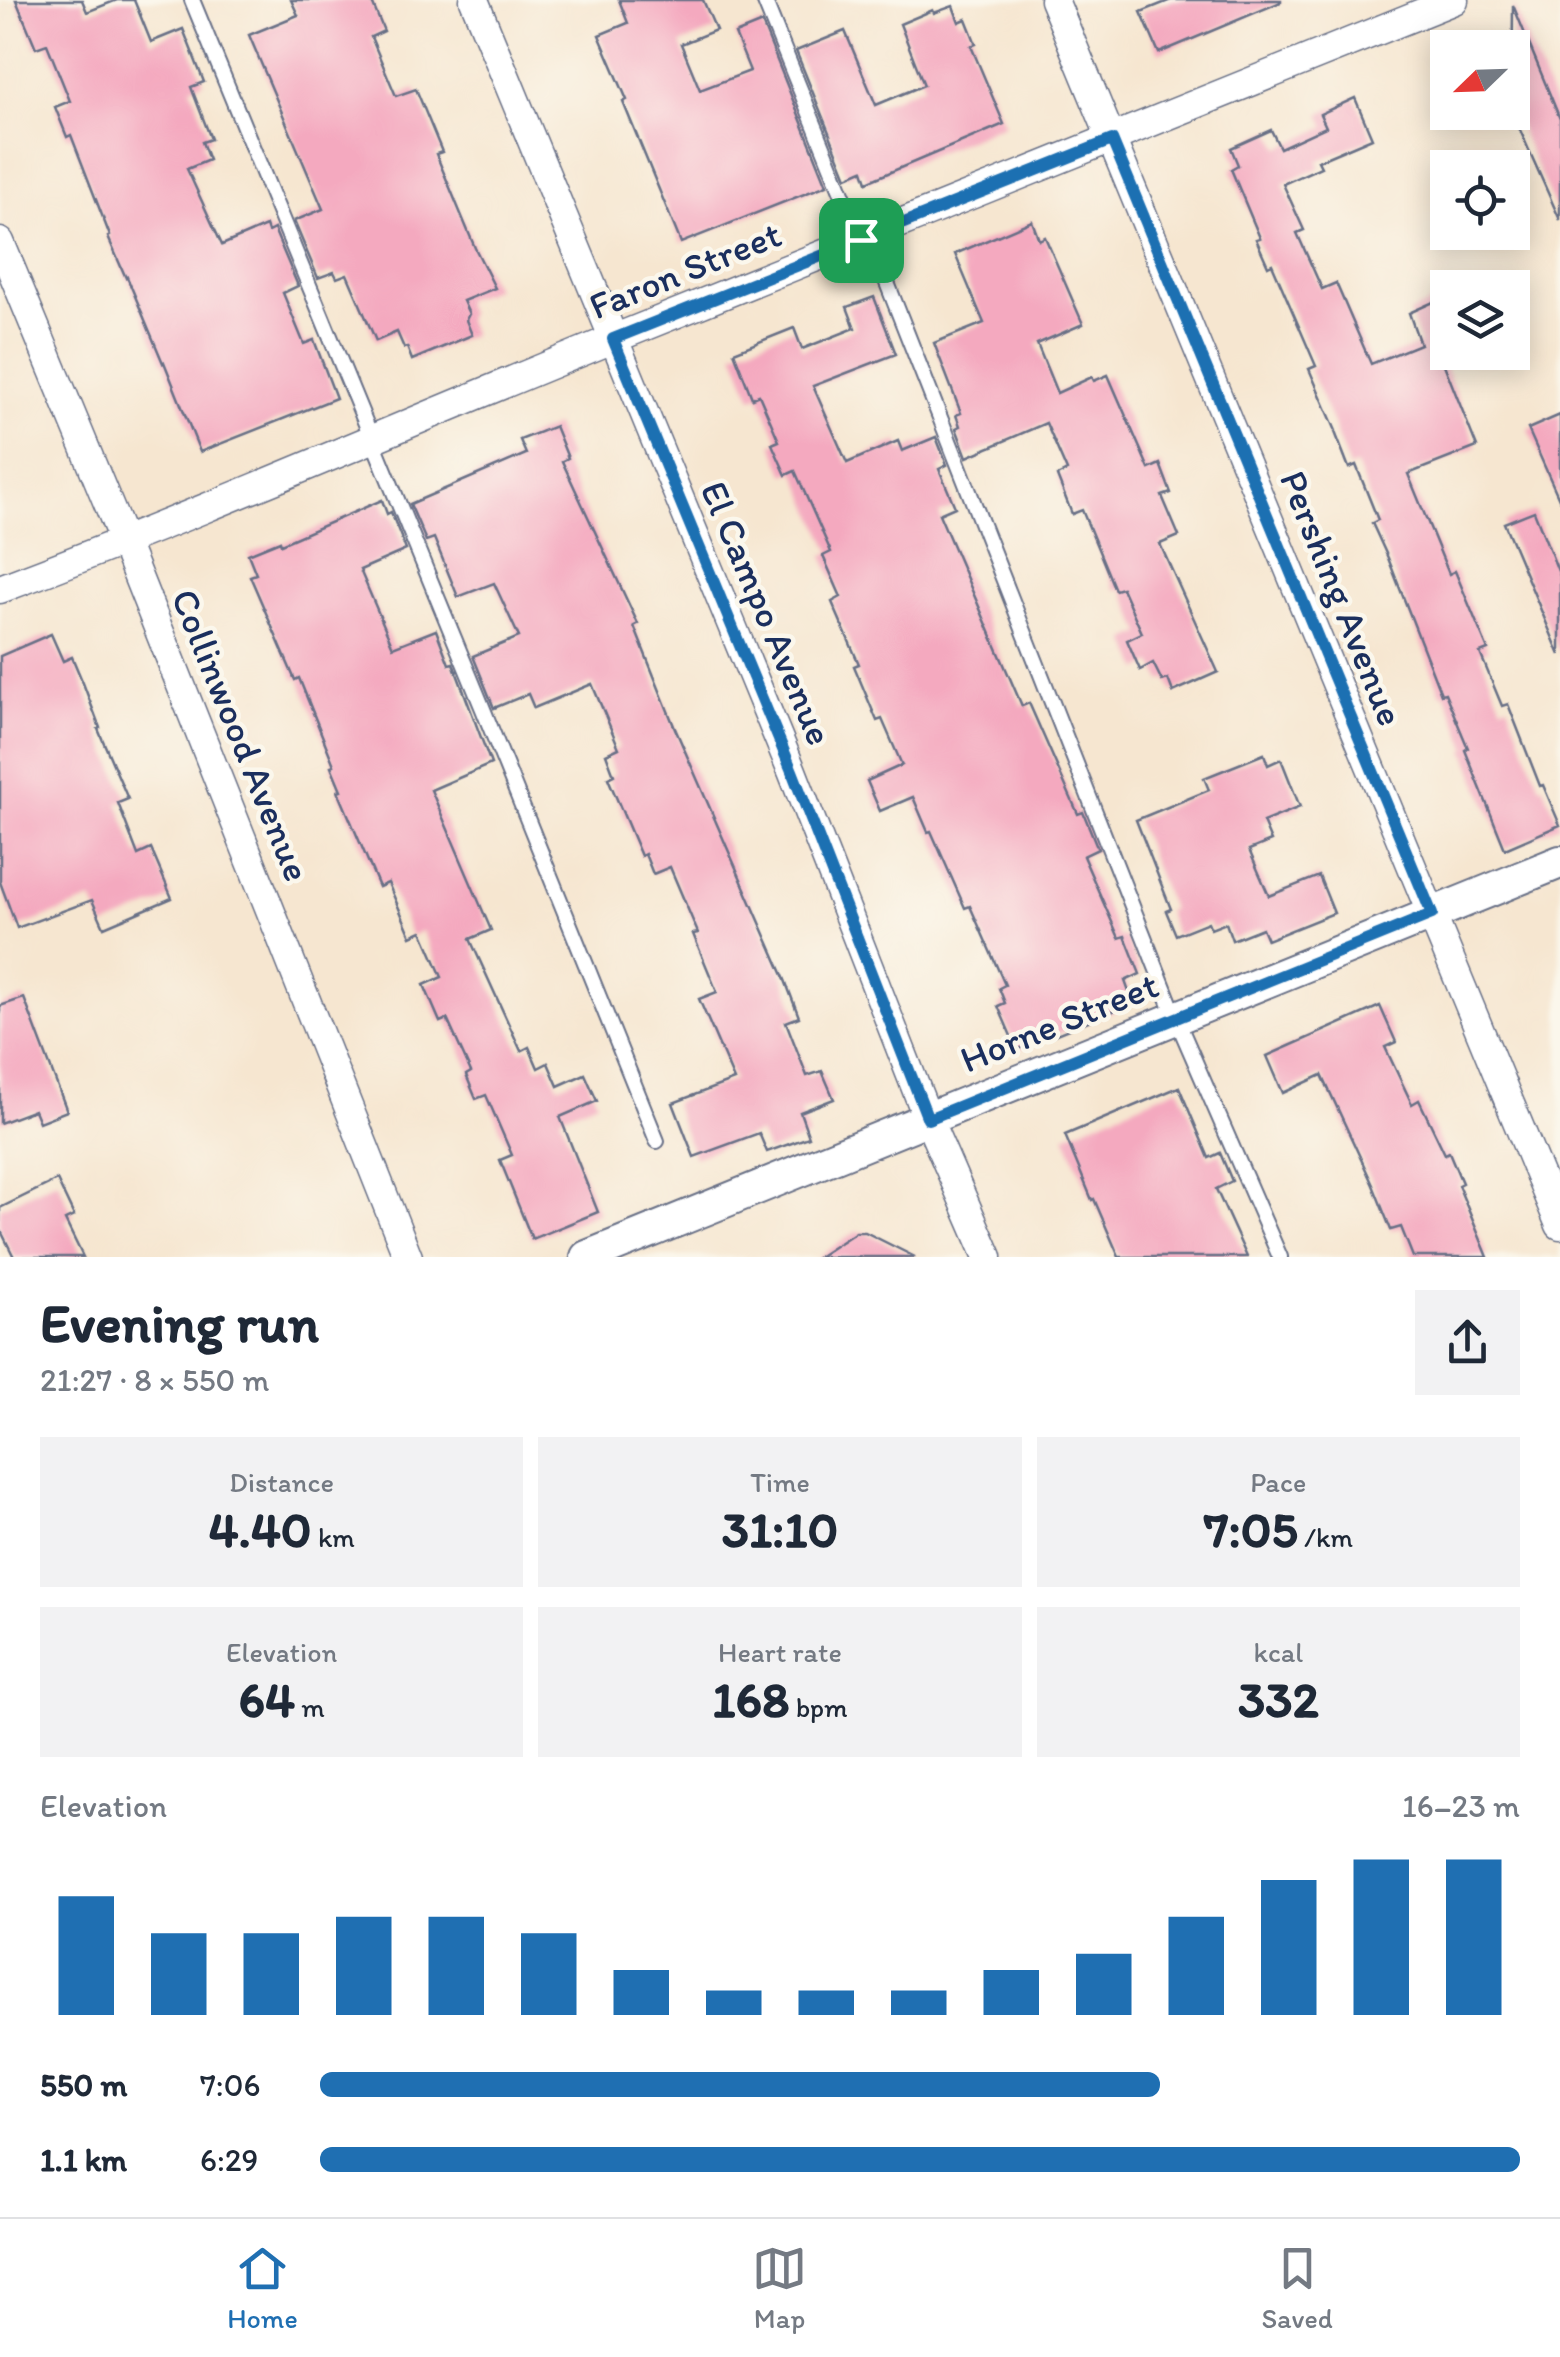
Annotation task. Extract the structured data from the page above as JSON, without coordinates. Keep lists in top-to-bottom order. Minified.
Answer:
{"streets":{"street":["Faron Street","Pershing Avenue","El Campo Avenue","Collinwood Avenue","Horne Street"]},"crossings":[["Faron Street","Pershing Avenue"],["Faron Street","El Campo Avenue"],["Faron Street","Collinwood Avenue"],["Pershing Avenue","Horne Street"],["El Campo Avenue","Horne Street"]],"north":"bottom left","page":{"heading":["Evening run","21:27 · 8 × 550 m"],"stats":[["Distance","4.40 km"],["Time","31:10"],["Pace","7:05 /km"],["Elevation","64 m"],["Heart rate","168 bpm"],["kcal","332"]],"chart":["Elevation","16–23 m"],"list":[{"name":"550 m","note":"7:06"},{"name":"1.1 km","note":"6:29"}],"tabs":["Home","Map","Saved"]}}
